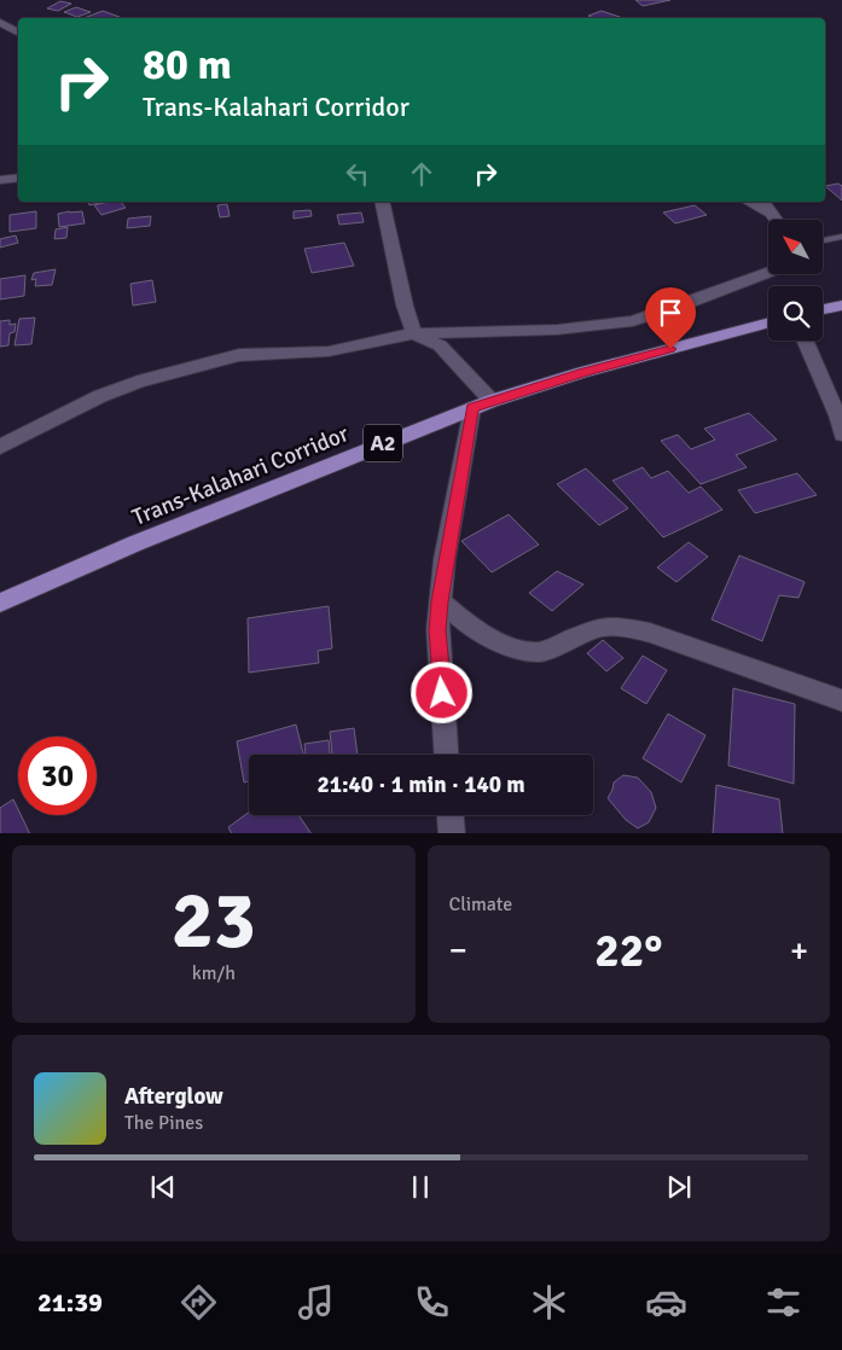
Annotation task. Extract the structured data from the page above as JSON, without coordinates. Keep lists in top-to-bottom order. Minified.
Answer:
{"streets":{"highway":["A2","Trans-Kalahari Corridor"]},"north":"top left","page":{"turn":["80 m","Trans-Kalahari Corridor"],"limit":"30","trip":"21:40 · 1 min · 140 m","tile":[["23","km/h"],"Climate"],"heat":["−","22°","+"],"song":["Afterglow","The Pines"],"tabs":"21:39"}}
